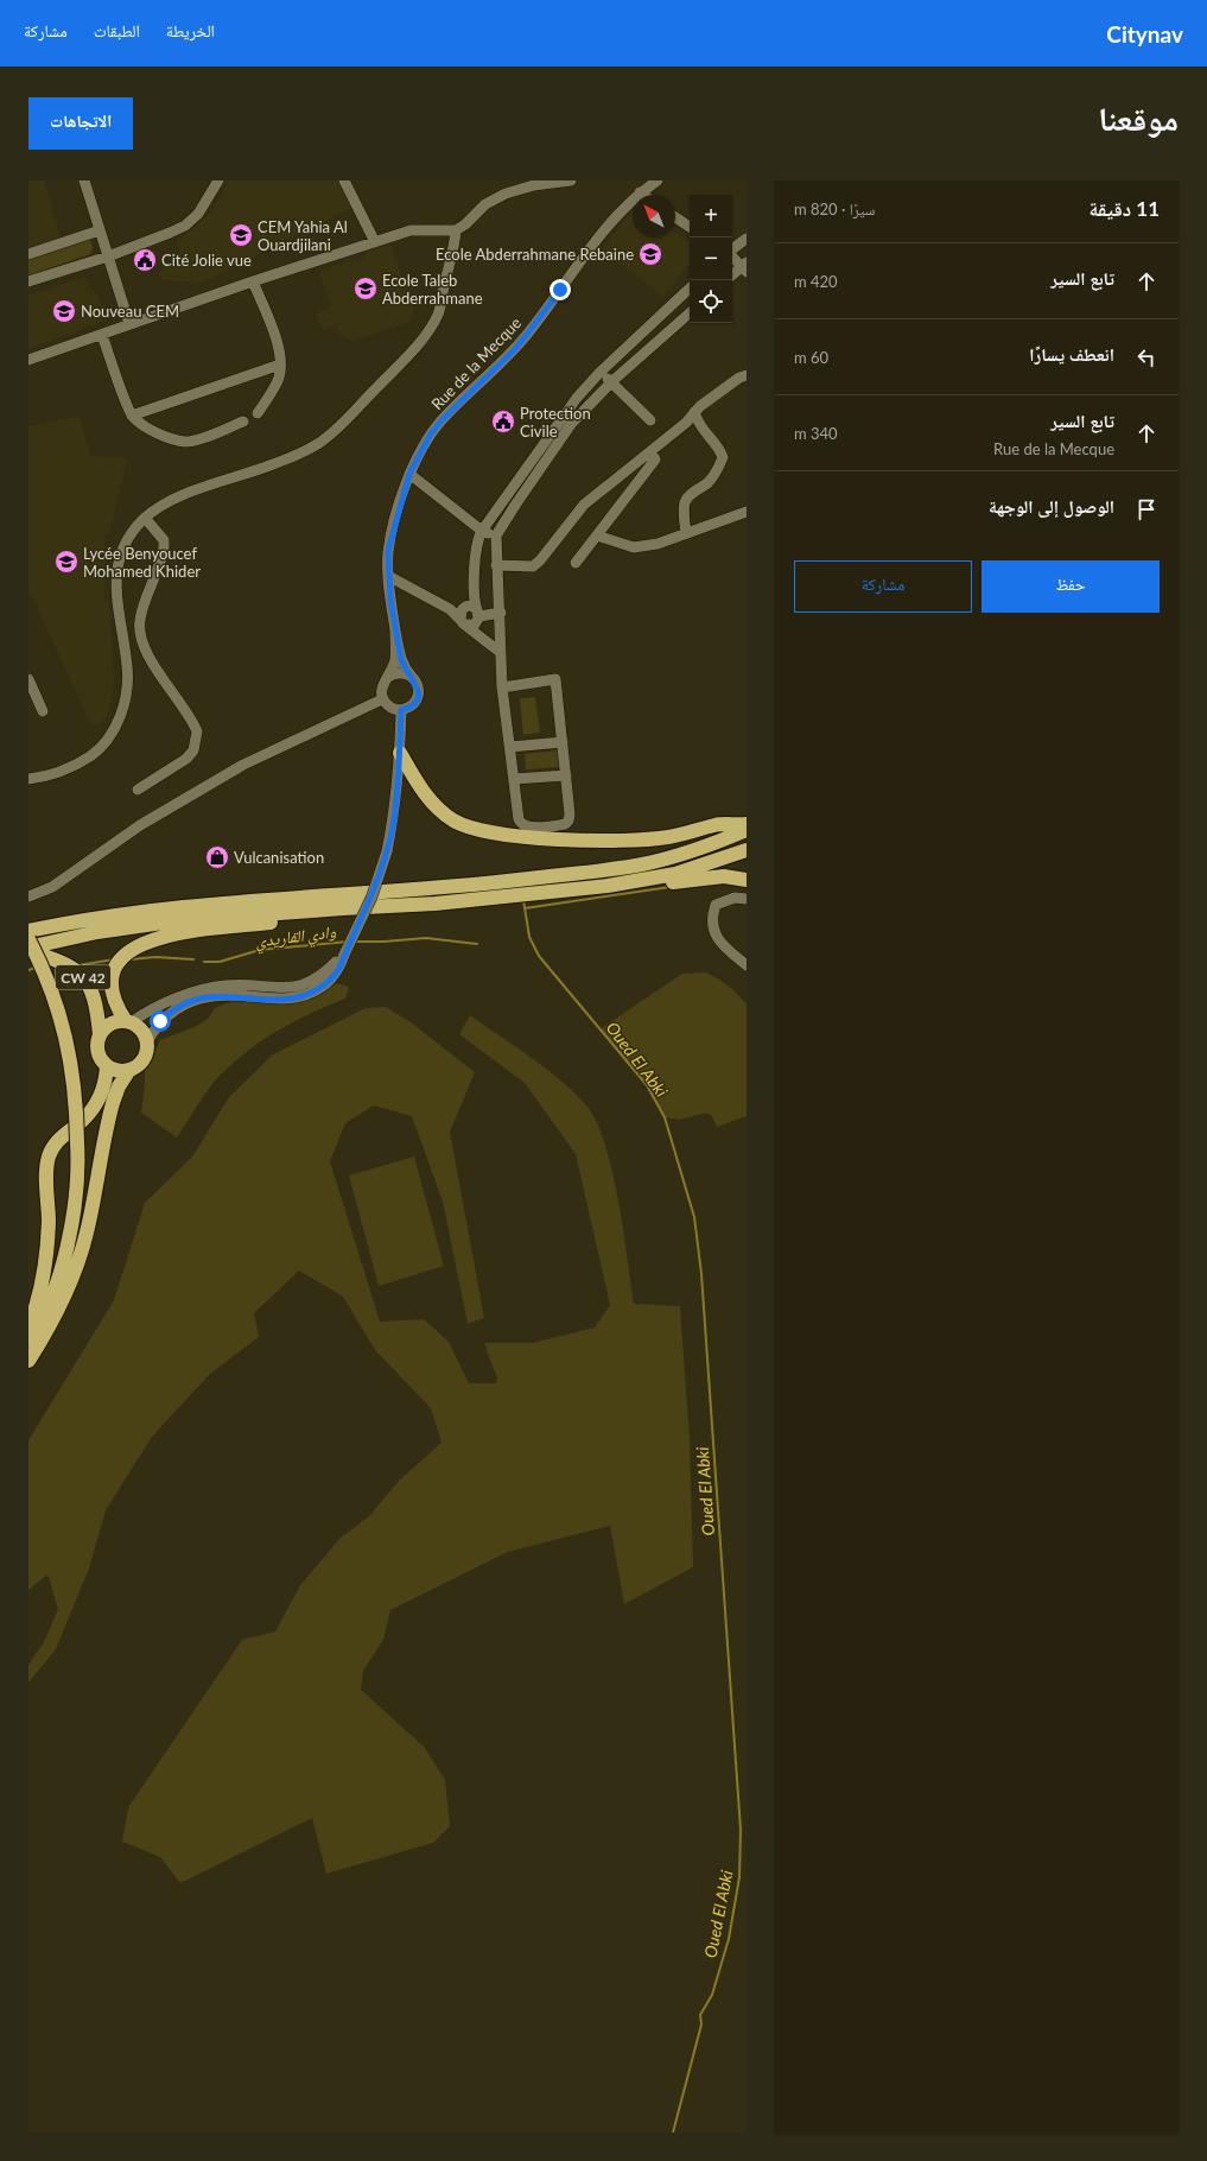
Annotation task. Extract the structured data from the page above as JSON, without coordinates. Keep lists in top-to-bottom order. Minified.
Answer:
{"streets":{"highway":["CW 42"],"street":["Rue de la Mecque"]},"water":["وادي القاريدي","Oued El Abki"],"places":{"school or university":["CEM Yahia Al Ouardjilani","Ecole Abderrahmane Rebaine","Ecole Taleb Abderrahmane","Nouveau CEM","Lycée Benyoucef Mohamed Khider"],"public building":["Cité Jolie vue","Protection Civile"],"shop":["Vulcanisation"]},"north":"top left","page":{"header":"Citynav","nav":["الخريطة","الطبقات","مشاركة"],"title":"موقعنا","buttons":["الاتجاهات",["حفظ","مشاركة"]],"heading":["11 دقيقة","سيرًا · 820 m"],"map_buttons":["+","−"],"list":[["تابع السير","420 m"],["انعطف يسارًا","60 m"],["تابع السير","Rue de la Mecque","340 m"],"الوصول إلى الوجهة"]}}
